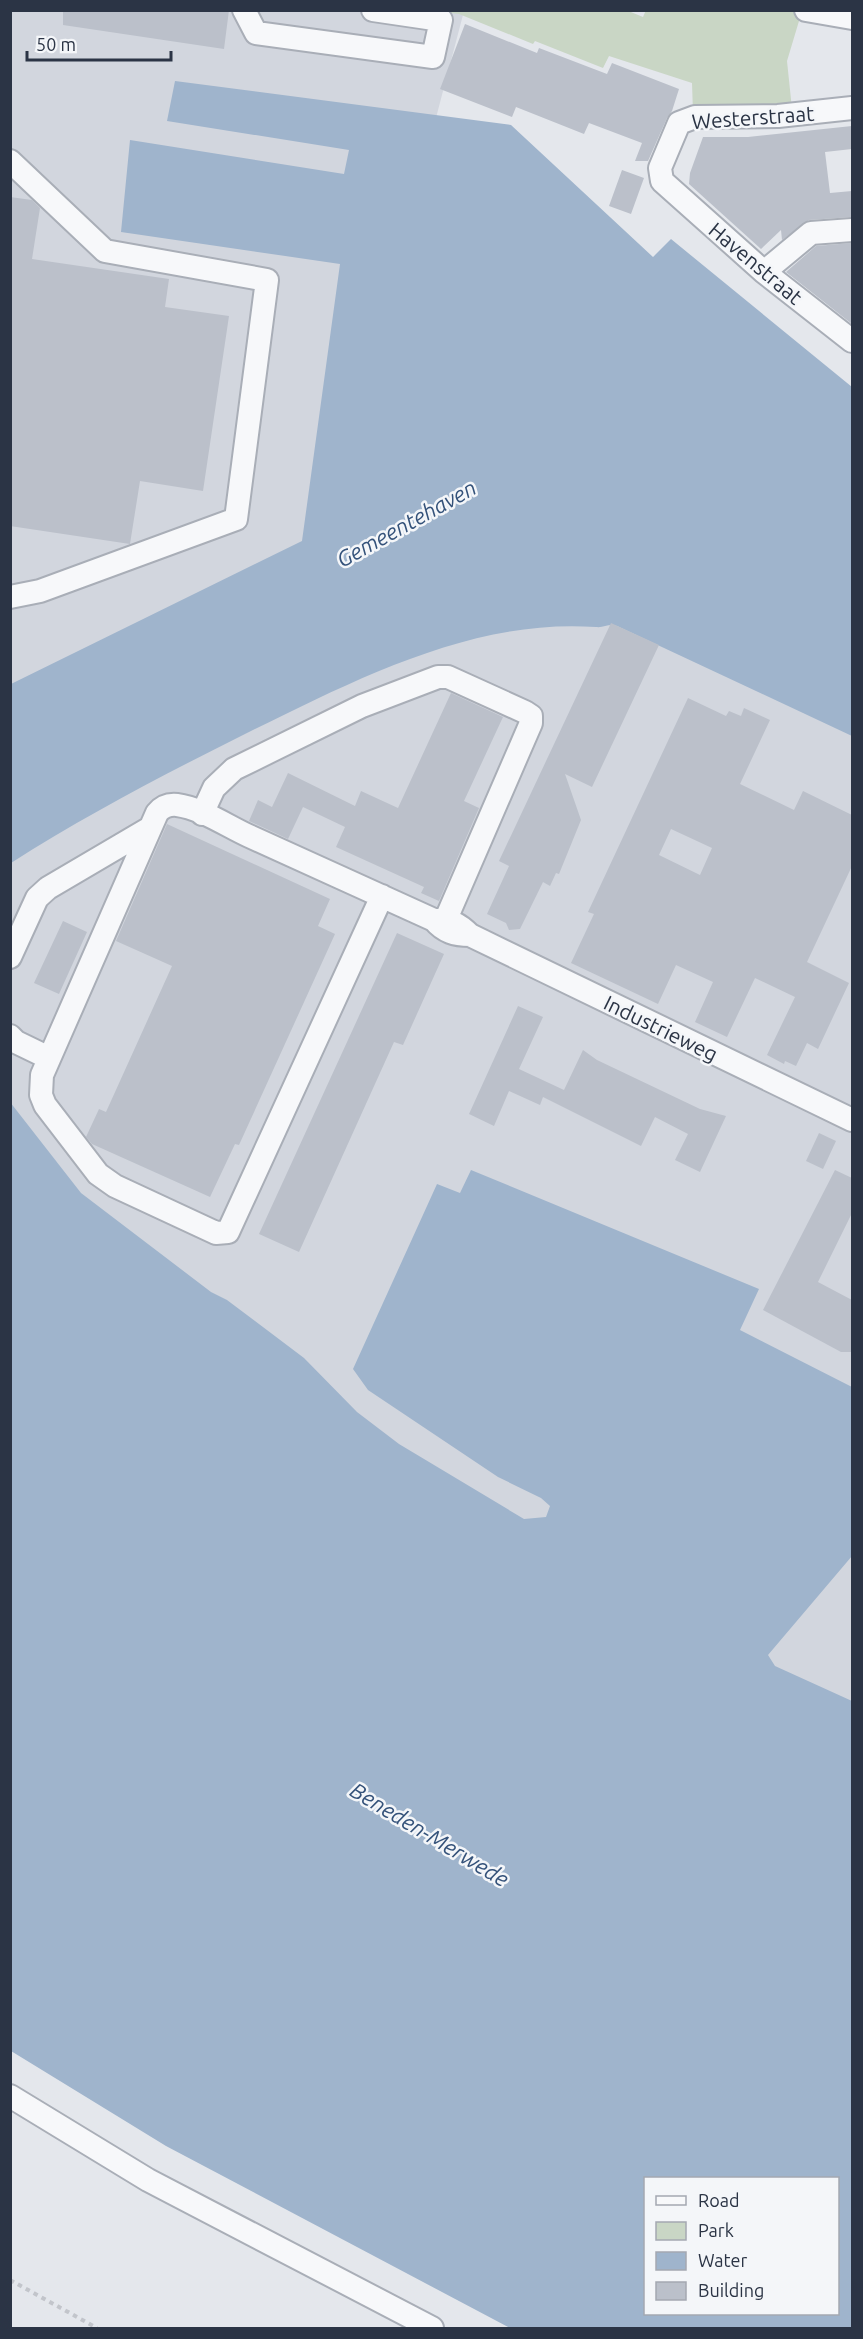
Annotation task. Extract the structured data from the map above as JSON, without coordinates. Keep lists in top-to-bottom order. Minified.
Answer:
{"streets":{"street":["Westerstraat","Havenstraat","Industrieweg"]},"crossings":[["Westerstraat","Havenstraat"]],"water":["Gemeentehaven","Beneden-Merwede"],"legend":["Road","Park","Water","Building"],"scale_bar":"50 m"}
